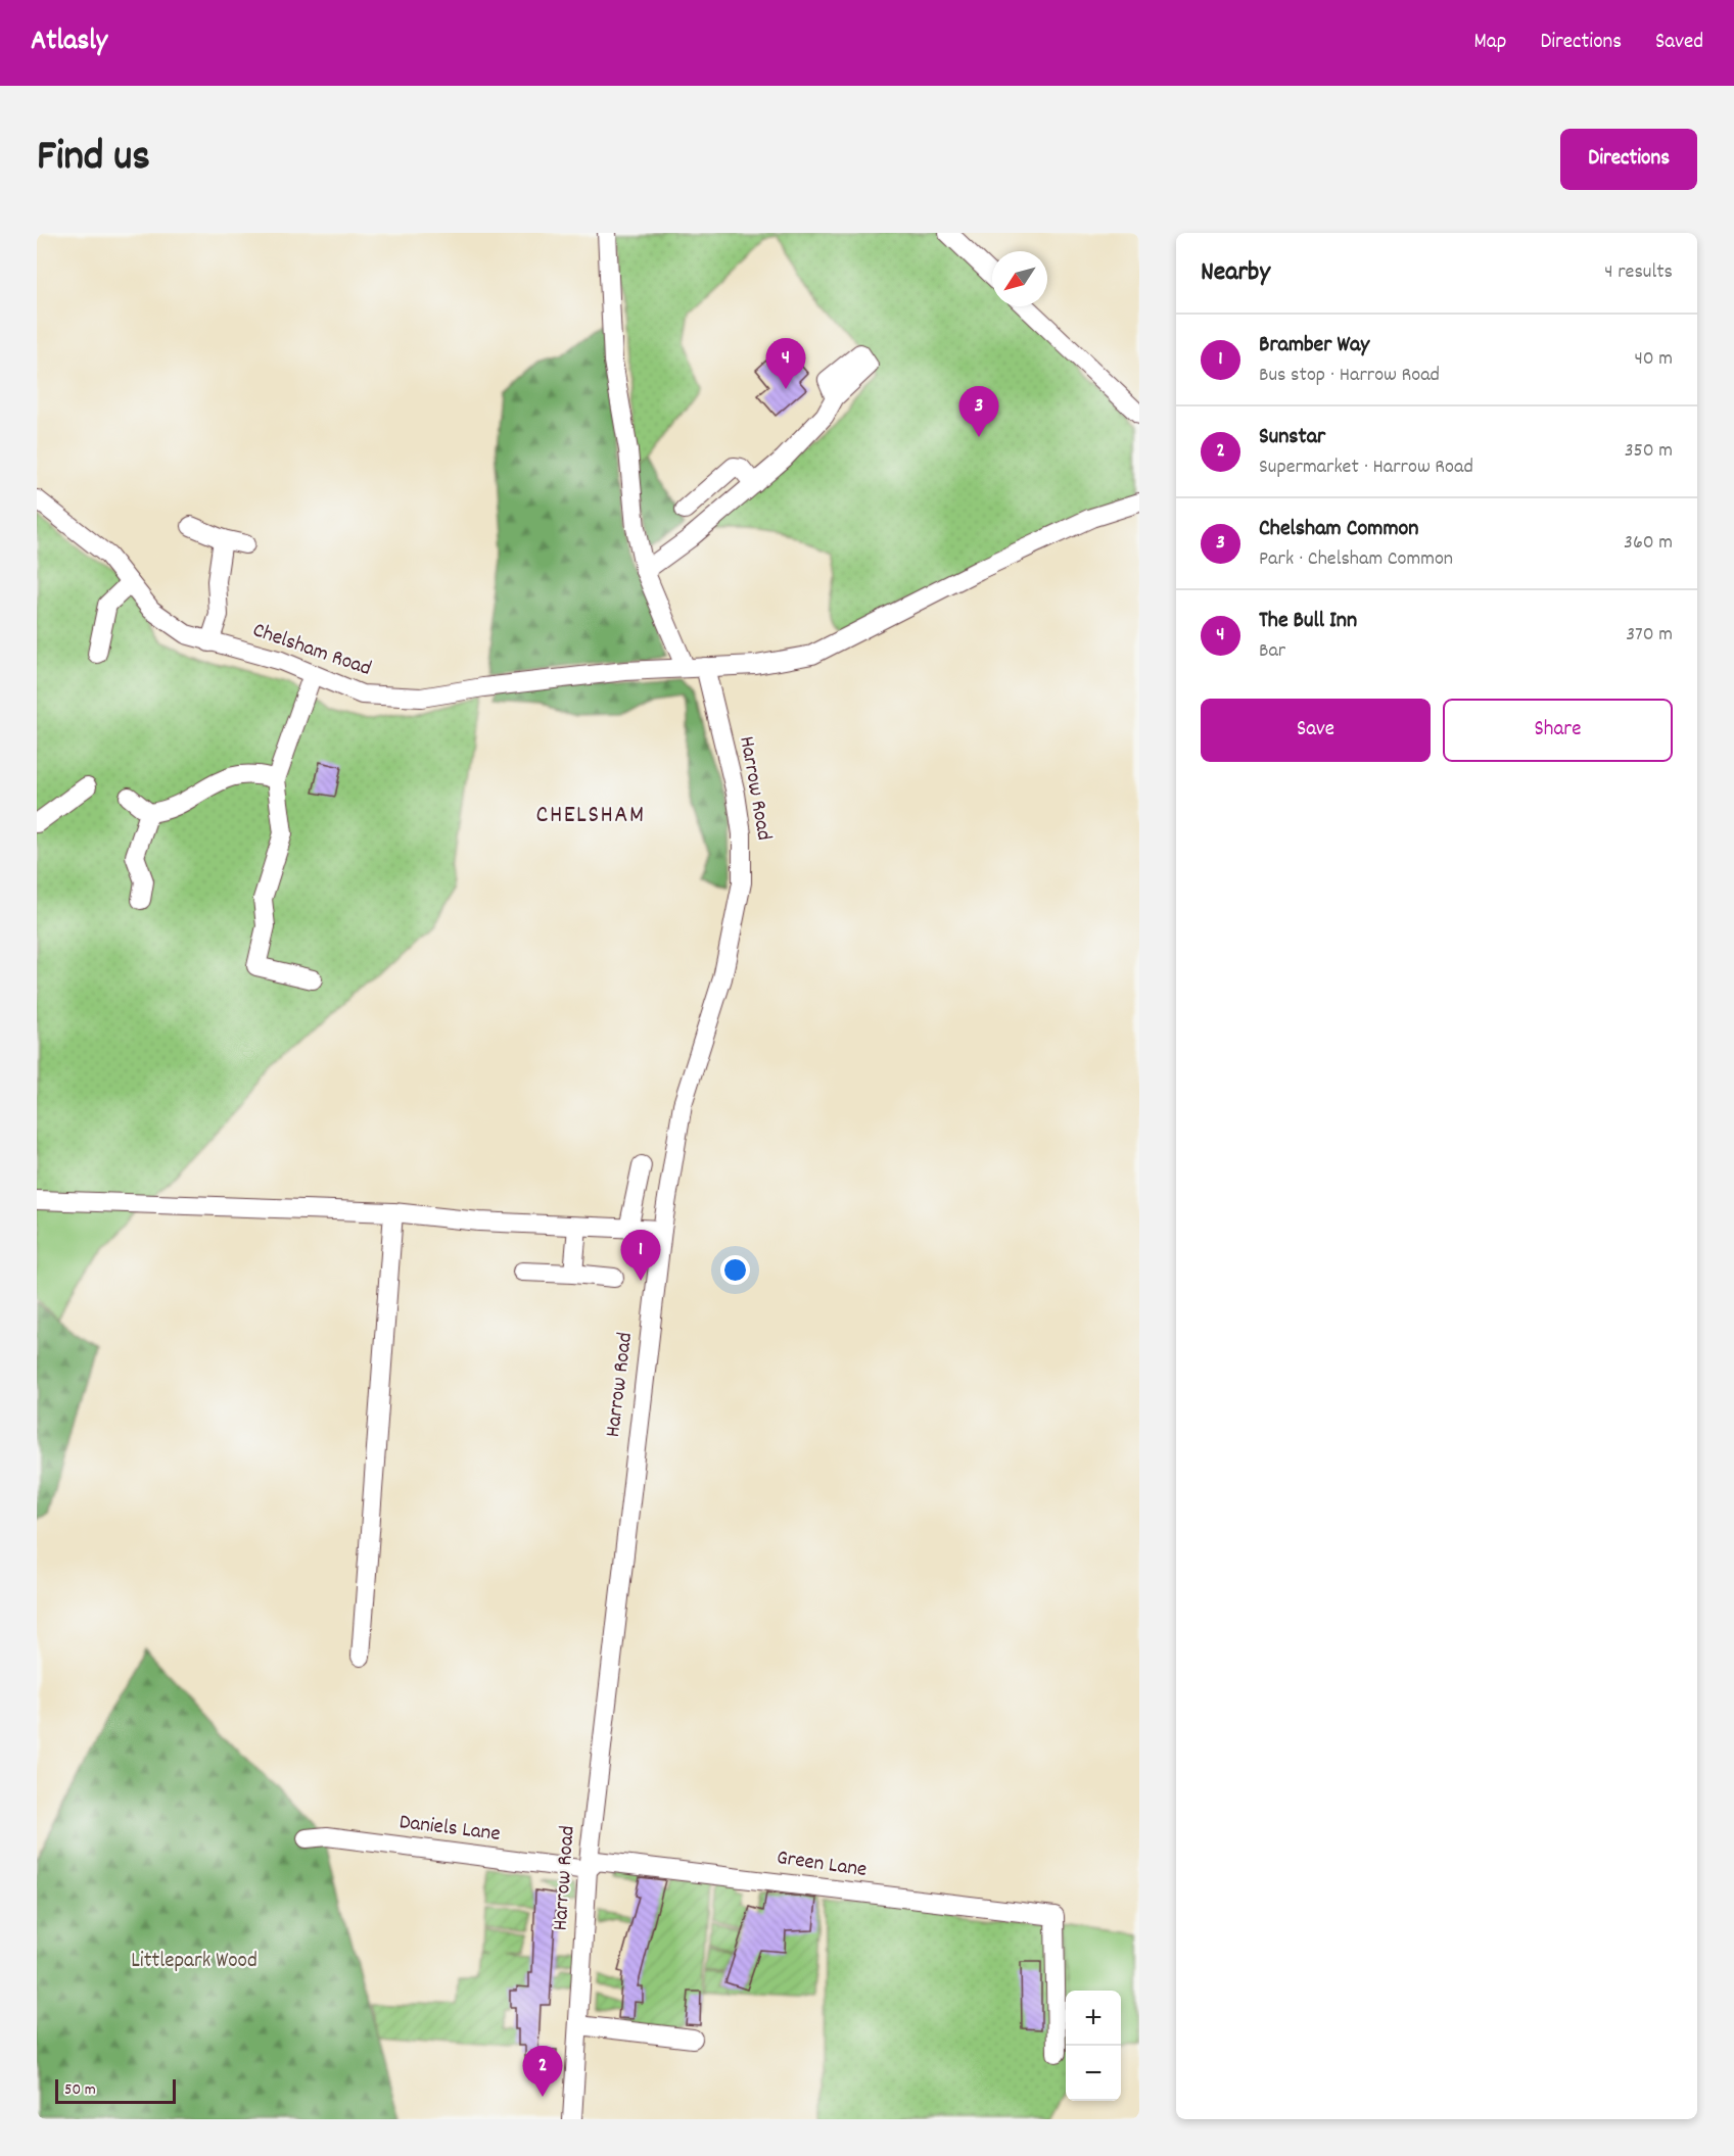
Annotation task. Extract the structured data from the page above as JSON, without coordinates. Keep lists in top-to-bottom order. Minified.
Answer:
{"streets":{"street":["Chelsham Road","Harrow Road","Daniels Lane","Green Lane"]},"crossings":[["Chelsham Road","Harrow Road"],["Harrow Road","Daniels Lane"],["Harrow Road","Green Lane"],["Daniels Lane","Green Lane"]],"districts":["CHELSHAM"],"parks":["Littlepark Wood"],"scale_bar":"50 m","north":"bottom left","page":{"header":"Atlasly","nav":["Map","Directions","Saved"],"title":"Find us","buttons":["Directions",["Save","Share"]],"heading":["Nearby","4 results"],"list":[{"mark":"1","name":"Bramber Way","note":"Bus stop · Harrow Road","value":"40 m"},{"mark":"2","name":"Sunstar","note":"Supermarket · Harrow Road","value":"350 m"},{"mark":"3","name":"Chelsham Common","note":"Park · Chelsham Common","value":"360 m"},{"mark":"4","name":"The Bull Inn","note":"Bar","value":"370 m"}],"pins":["4","3","1","2"],"map_buttons":["+","−"],"scale":"50 m"}}
